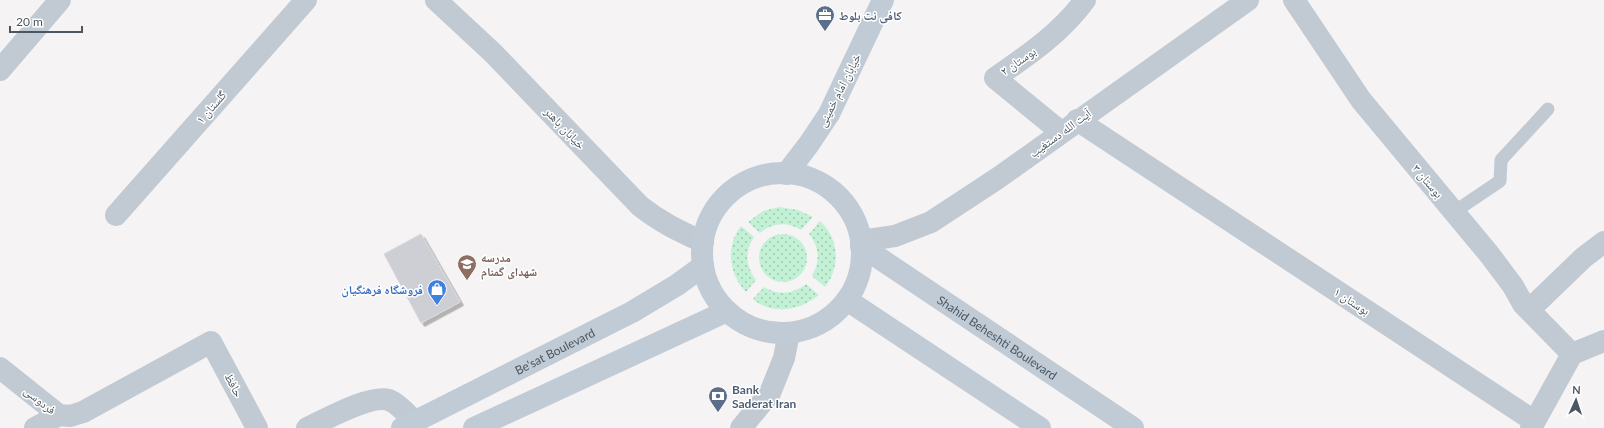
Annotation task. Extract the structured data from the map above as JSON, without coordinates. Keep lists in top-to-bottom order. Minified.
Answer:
{"streets":{"main road":["خیابان امام خمینی","Shahid Beheshti Boulevard","Be'sat Boulevard"],"street":["بوستان ۲","گلستان ۱","خیابان باهنر","آیت الله دستغیب","بوستان ۳","بوستان ۱","حافظ","فردوسی"]},"crossings":[["بوستان ۲","آیت الله دستغیب"],["بوستان ۲","بوستان ۱"],["آیت الله دستغیب","بوستان ۱"],["آیت الله دستغیب","Shahid Beheshti Boulevard"],["بوستان ۳","بوستان ۱"],["حافظ","فردوسی"]],"places":{"office":["کافی نت بلوط"],"school or university":["مدرسه شهدای گمنام"],"shop":["فروشگاه فرهنگیان"],"bank":["Bank Saderat Iran"]},"scale_bar":"20 m","north":"top"}
